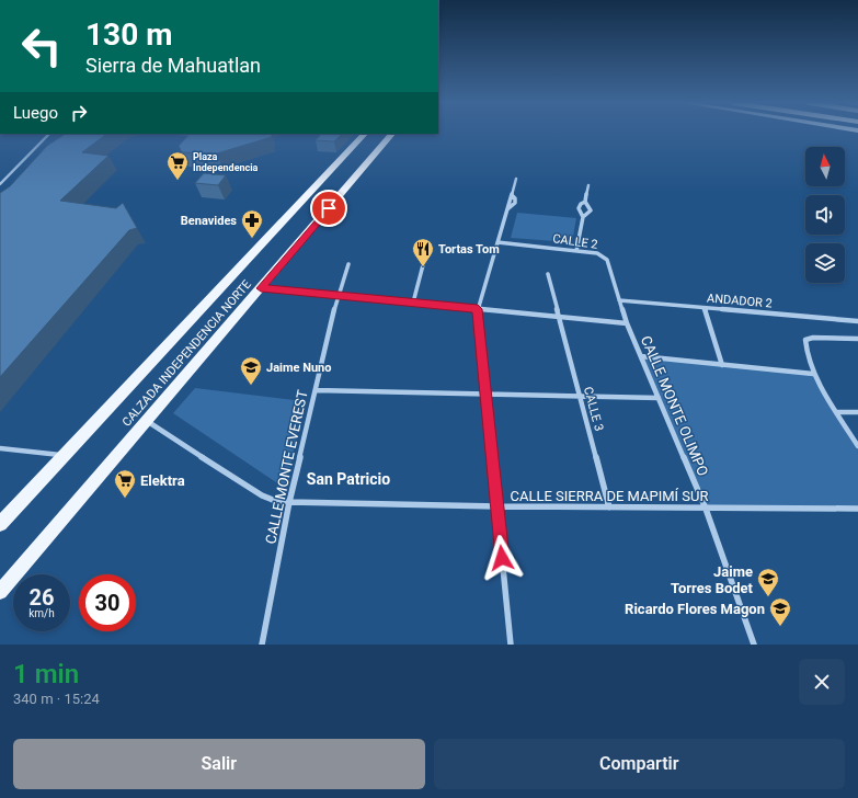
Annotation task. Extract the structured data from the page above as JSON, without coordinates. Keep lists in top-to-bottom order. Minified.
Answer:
{"streets":{"main road":["CALZADA INDEPENDENCIA NORTE"],"street":["CALLE 2","ANDADOR 2","CALLE MONTE OLIMPO","CALLE 3","CALLE MONTE EVEREST","CALLE SIERRA DE MAPIMÍ SUR"]},"crossings":[["CALLE 2","ANDADOR 2"],["CALLE 2","CALLE MONTE OLIMPO"],["ANDADOR 2","CALLE MONTE OLIMPO"],["CALZADA INDEPENDENCIA NORTE","CALLE SIERRA DE MAPIMÍ SUR"],["CALLE MONTE OLIMPO","CALLE SIERRA DE MAPIMÍ SUR"],["CALLE 3","CALLE SIERRA DE MAPIMÍ SUR"],["CALLE MONTE EVEREST","CALLE SIERRA DE MAPIMÍ SUR"]],"districts":["San Patricio"],"places":{"supermarket":["Plaza Independencia","Elektra"],"pharmacy":["Benavides"],"restaurant":["Tortas Tom"],"school or university":["Jaime Nuno","Jaime Torres Bodet","Ricardo Flores Magon"]},"north":"top","page":{"turn":["130 m","Sierra de Mahuatlan"],"then":"Luego","speed":"26 km/h","limit":"30","heading":["1 min","340 m · 15:24"],"buttons":["Salir","Compartir"]}}
